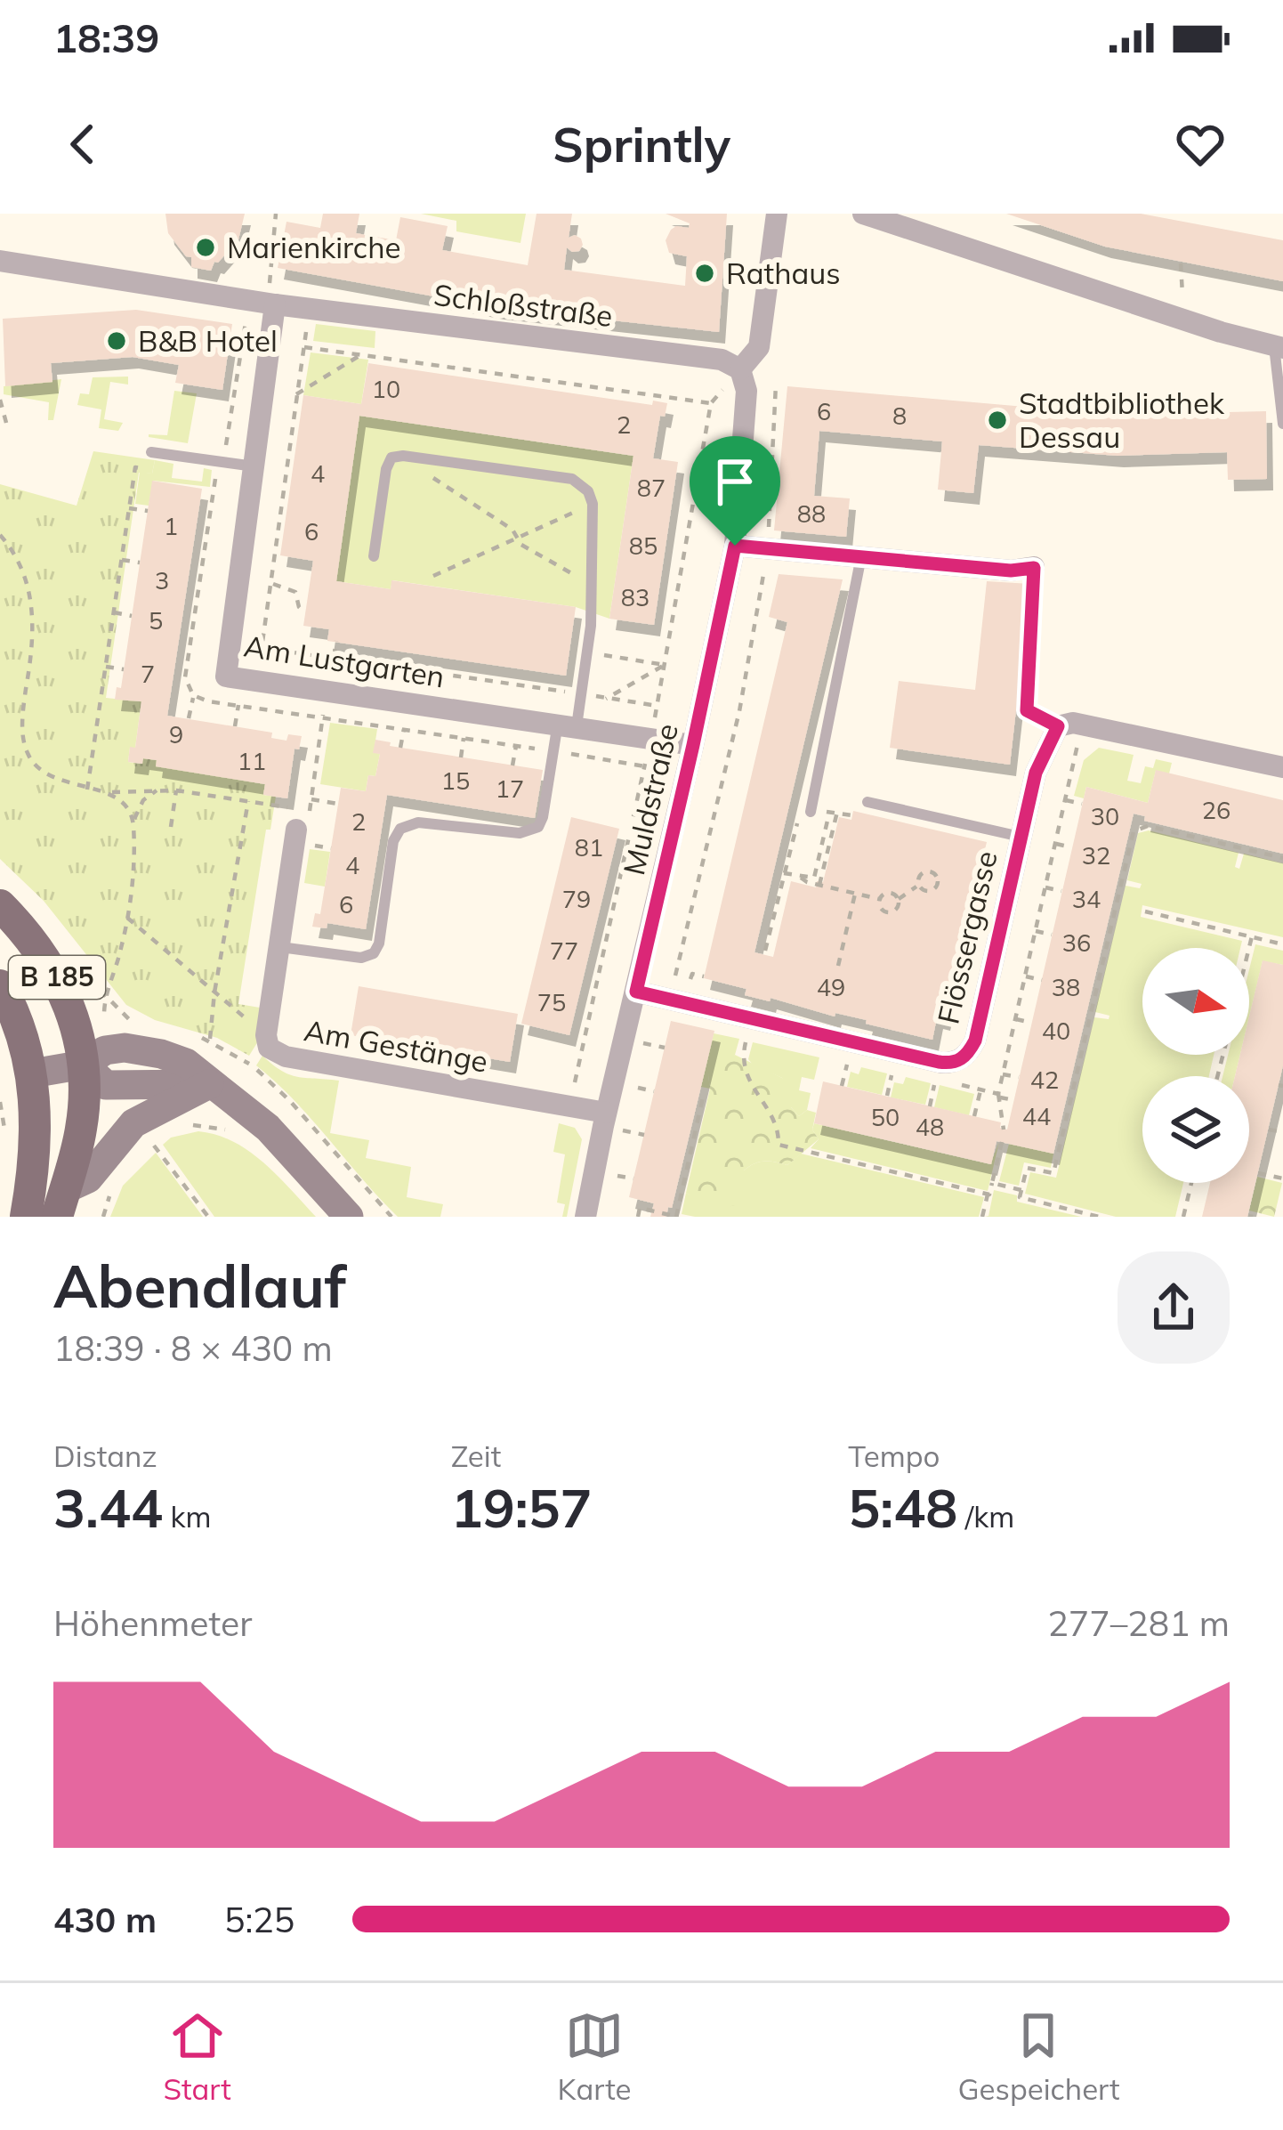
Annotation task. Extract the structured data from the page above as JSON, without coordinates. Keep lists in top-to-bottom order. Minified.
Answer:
{"streets":{"main road":["B 185"],"street":["Schloßstraße","Am Lustgarten","Muldstraße","Flössergasse","Am Gestänge"]},"crossings":[["Schloßstraße","Am Lustgarten"],["Schloßstraße","Muldstraße"],["Am Lustgarten","Muldstraße"],["Muldstraße","Flössergasse"],["Muldstraße","Am Gestänge"]],"places":["Marienkirche","Rathaus","B&B Hotel","Stadtbibliothek Dessau"],"house_numbers":["10","6","8","2","4","87","88","1","6","85","3","83","5","7","9","11","15","17","26","30","2","81","32","4","79","34","6","36","77","49","38","75","40","42","44","50","48"],"north":"right","page":{"status":"18:39","header":"Sprintly","heading":["Abendlauf","18:39 · 8 × 430 m"],"stats":[["Distanz","3.44 km"],["Zeit","19:57"],["Tempo","5:48 /km"]],"chart":["Höhenmeter","277–281 m"],"list":[{"name":"430 m","note":"5:25"}],"tabs":["Start","Karte","Gespeichert"]}}
